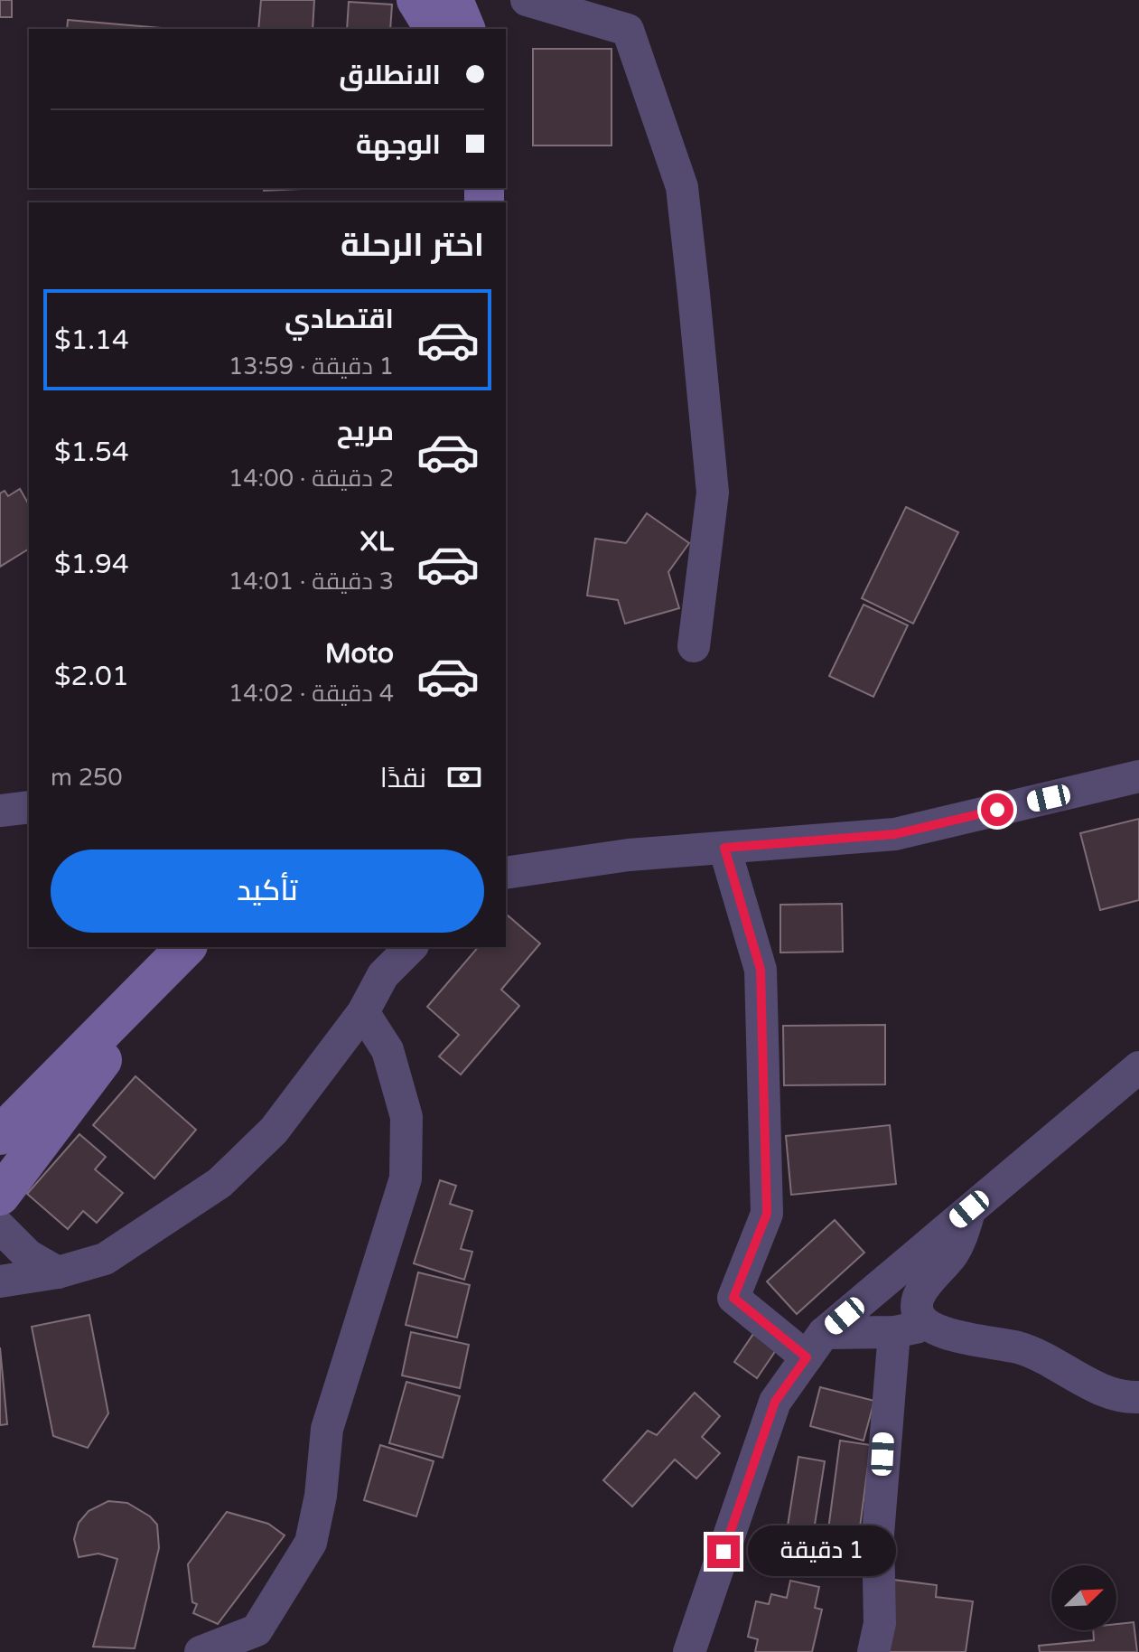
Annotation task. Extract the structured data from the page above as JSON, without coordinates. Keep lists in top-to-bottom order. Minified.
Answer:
{"north":"top right","page":{"banner":["الانطلاق","الوجهة"],"heading":"اختر الرحلة","list":[{"name":"اقتصادي","note":"1 دقيقة · 13:59","value":"$1.14"},{"name":"مريح","note":"2 دقيقة · 14:00","value":"$1.54"},{"name":"XL","note":"3 دقيقة · 14:01","value":"$1.94"},{"name":"Moto","note":"4 دقيقة · 14:02","value":"$2.01"}],"pay":["نقدًا","250 m"],"buttons":"تأكيد","bubble":"1 دقيقة"}}
